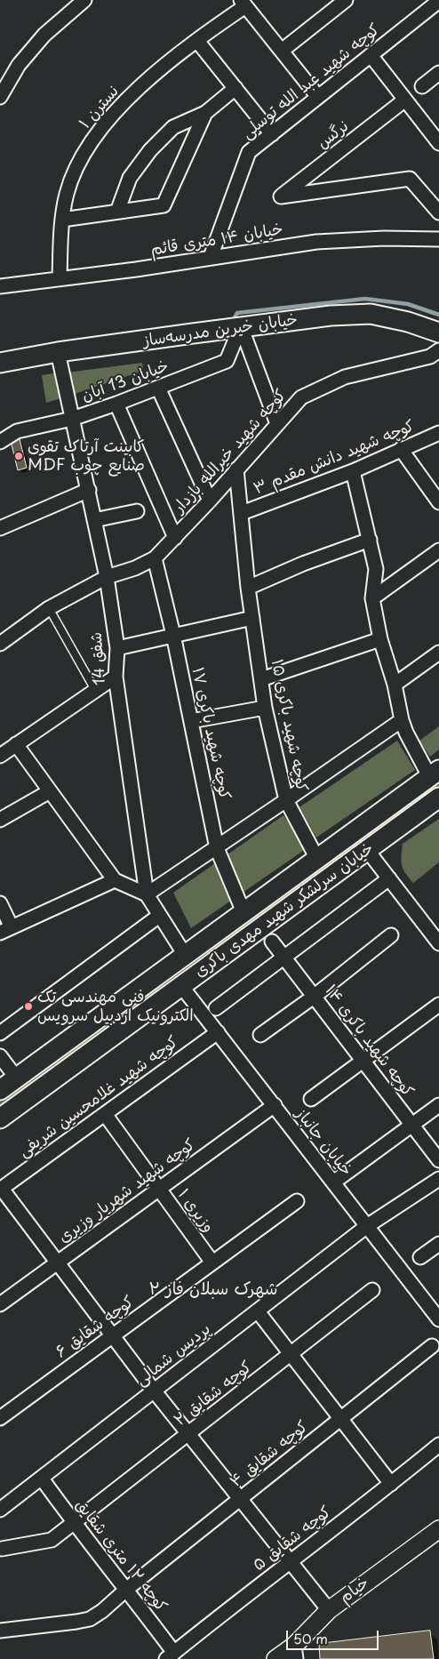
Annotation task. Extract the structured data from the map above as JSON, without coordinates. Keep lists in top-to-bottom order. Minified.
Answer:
{"streets":{"main road":["خیابان خیرین مدرسه‌ساز","خیابان سرلشکر شهید مهدی باکری"],"street":["کوچه شهید عبد الله توسلی","نسترن ۱","نرگس","خیابان ۱۴ متری قائم","خیابان 13 آبان","کوچه شهید خیرالله بازدار","کوچه شهید دانش مقدم ۳","شفق 14","کوچه شهید باکری ۱۵","کوچه شهید باکری ۱۷","کوچه شهید باکری ۱۴","کوچه شهید غلامحسین شریفی","خیابان جانباز","کوچه شهید شهریار وزیری","وزیری ۱","کوچه شقایق ۶","پردیس شمالی","کوچه شقایق ۲","کوچه شقایق ۴","کوچه شقایق ۵","کوچه ۱۲ متری شقایق","خیام"]},"crossings":[["کوچه شهید عبد الله توسلی","خیابان ۱۴ متری قائم"],["نسترن ۱","خیابان ۱۴ متری قائم"],["خیابان خیرین مدرسه‌ساز","خیابان 13 آبان"],["خیابان خیرین مدرسه‌ساز","شفق 14"],["خیابان 13 آبان","شفق 14"],["کوچه شهید خیرالله بازدار","شفق 14"],["کوچه شهید خیرالله بازدار","کوچه شهید باکری ۱۵"],["کوچه شهید خیرالله بازدار","کوچه شهید باکری ۱۷"],["کوچه شهید دانش مقدم ۳","کوچه شهید باکری ۱۵"],["شفق 14","خیابان سرلشکر شهید مهدی باکری"],["کوچه شهید باکری ۱۵","خیابان سرلشکر شهید مهدی باکری"],["کوچه شهید باکری ۱۷","خیابان سرلشکر شهید مهدی باکری"],["خیابان سرلشکر شهید مهدی باکری","خیابان جانباز"],["کوچه شهید غلامحسین شریفی","خیابان جانباز"],["کوچه شهید غلامحسین شریفی","وزیری ۱"],["خیابان جانباز","کوچه شهید شهریار وزیری"],["خیابان جانباز","پردیس شمالی"],["کوچه شهید شهریار وزیری","وزیری ۱"],["وزیری ۱","کوچه شقایق ۶"],["پردیس شمالی","کوچه ۱۲ متری شقایق"],["کوچه شقایق ۲","کوچه ۱۲ متری شقایق"],["کوچه شقایق ۴","کوچه ۱۲ متری شقایق"],["کوچه شقایق ۵","کوچه ۱۲ متری شقایق"]],"districts":["شهرک سبلان فاز ۲"],"places":["کابینت آرتاک تقوی MDF صنایع چوب","فنی مهندسی تک الکترونیک اردبیل سرویس"],"scale_bar":"50 m"}
